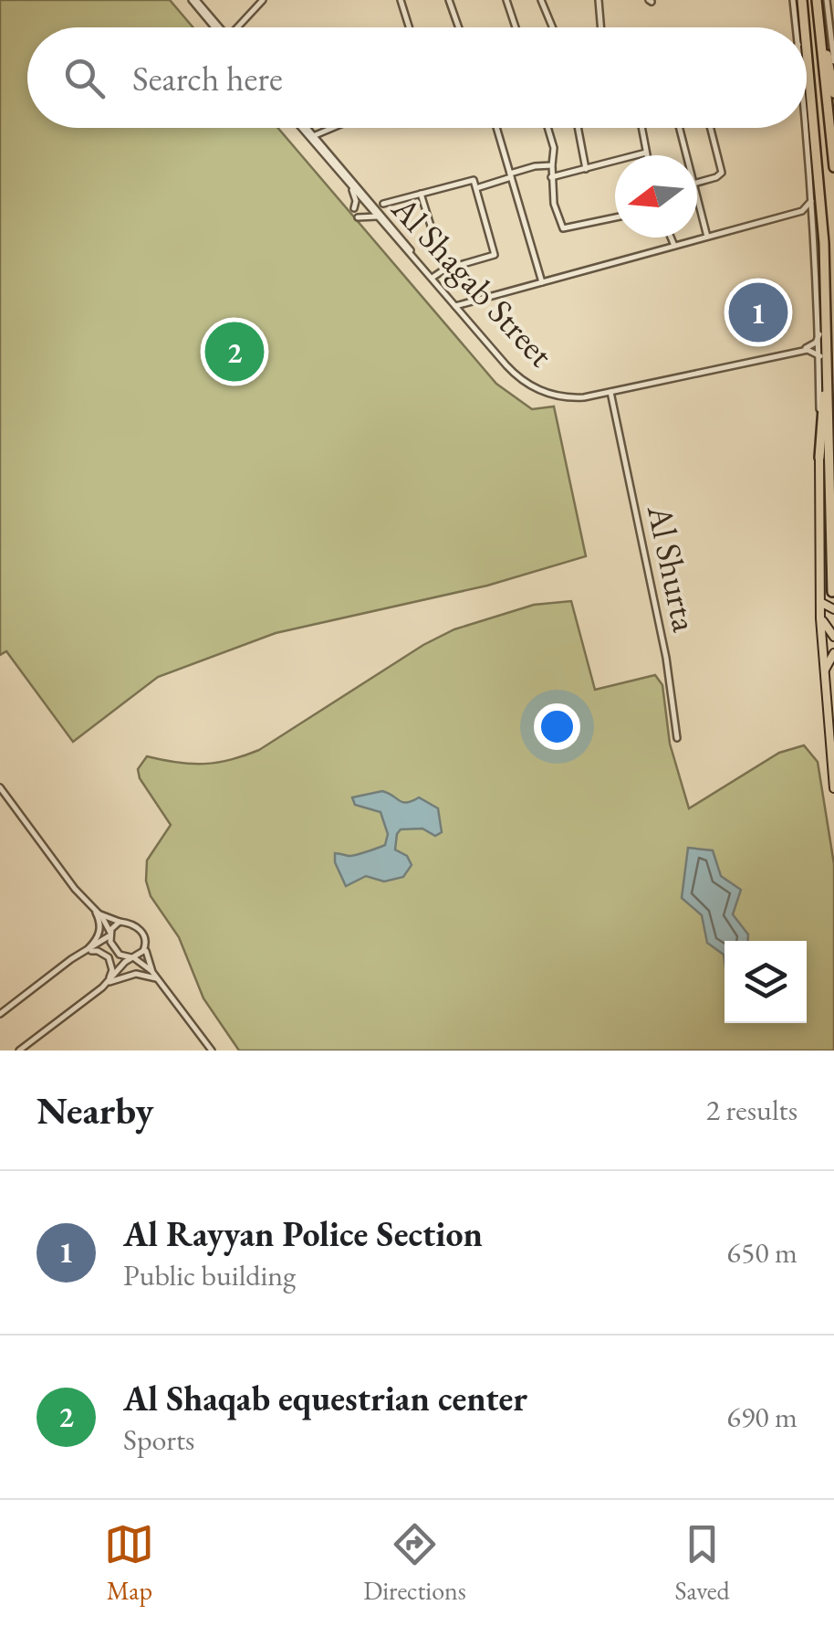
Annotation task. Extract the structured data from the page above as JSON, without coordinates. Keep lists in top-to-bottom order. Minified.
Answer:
{"streets":{"street":["Al Shagab Street","Al Shurta"]},"crossings":[["Al Shagab Street","Al Shurta"]],"north":"left","page":{"search":"Search here","pins":["1","2"],"heading":["Nearby","2 results"],"list":[{"mark":"1","name":"Al Rayyan Police Section","note":"Public building","value":"650 m"},{"mark":"2","name":"Al Shaqab equestrian center","note":"Sports","value":"690 m"}],"nav":["Map","Directions","Saved"]}}
